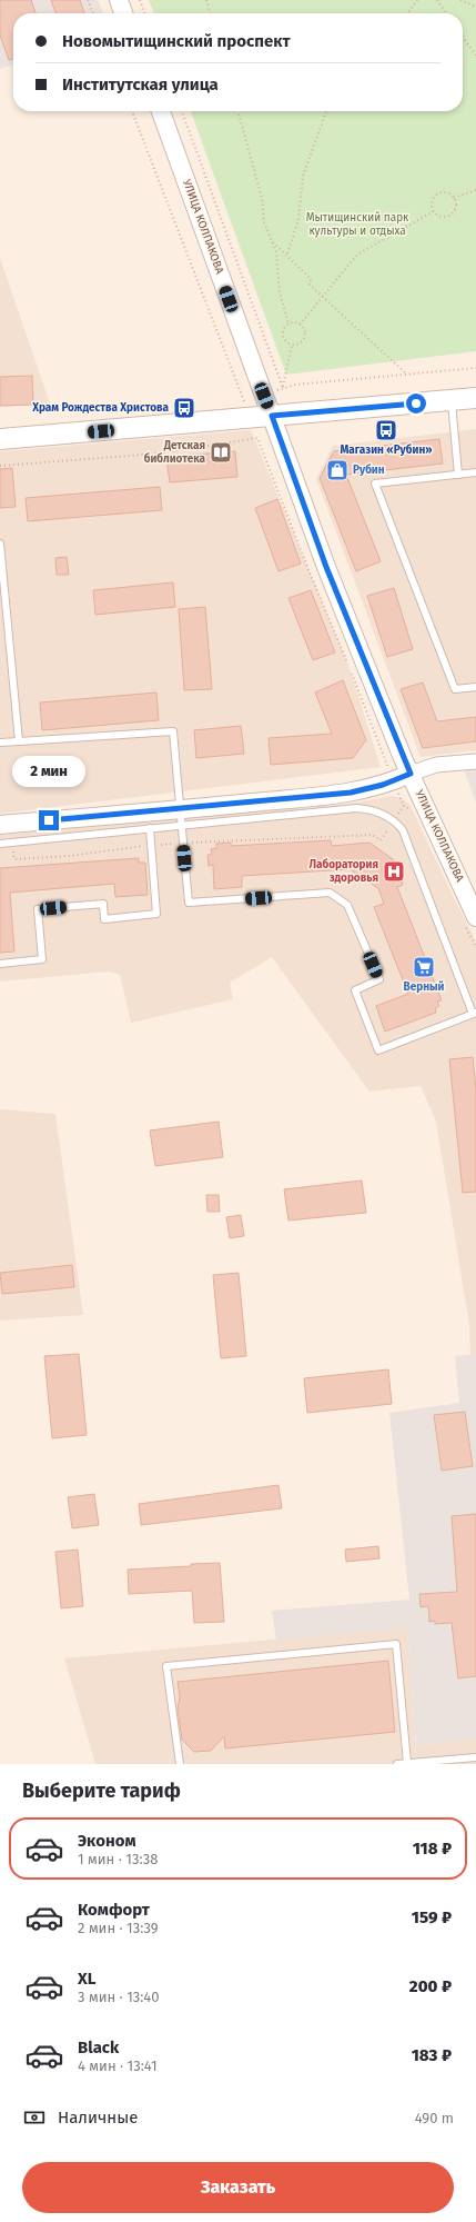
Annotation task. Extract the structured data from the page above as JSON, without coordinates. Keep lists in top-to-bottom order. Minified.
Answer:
{"streets":{"street":["УЛИЦА КОЛПАКОВА"]},"parks":["Мытищинский парк культуры и отдыха"],"places":{"bus stop":["Храм Рождества Христова","Магазин «Рубин»"],"library":["Детская библиотека"],"shop":["Рубин"],"hospital":["Лаборатория здоровья"],"supermarket":["Верный"]},"page":{"banner":["Новомытищинский проспект","Институтская улица"],"bubble":"2 мин","heading":"Выберите тариф","list":[{"name":"Эконом","note":"1 мин · 13:38","value":"118 ₽"},{"name":"Комфорт","note":"2 мин · 13:39","value":"159 ₽"},{"name":"XL","note":"3 мин · 13:40","value":"200 ₽"},{"name":"Black","note":"4 мин · 13:41","value":"183 ₽"}],"pay":["Наличные","490 m"],"buttons":"Заказать"}}
